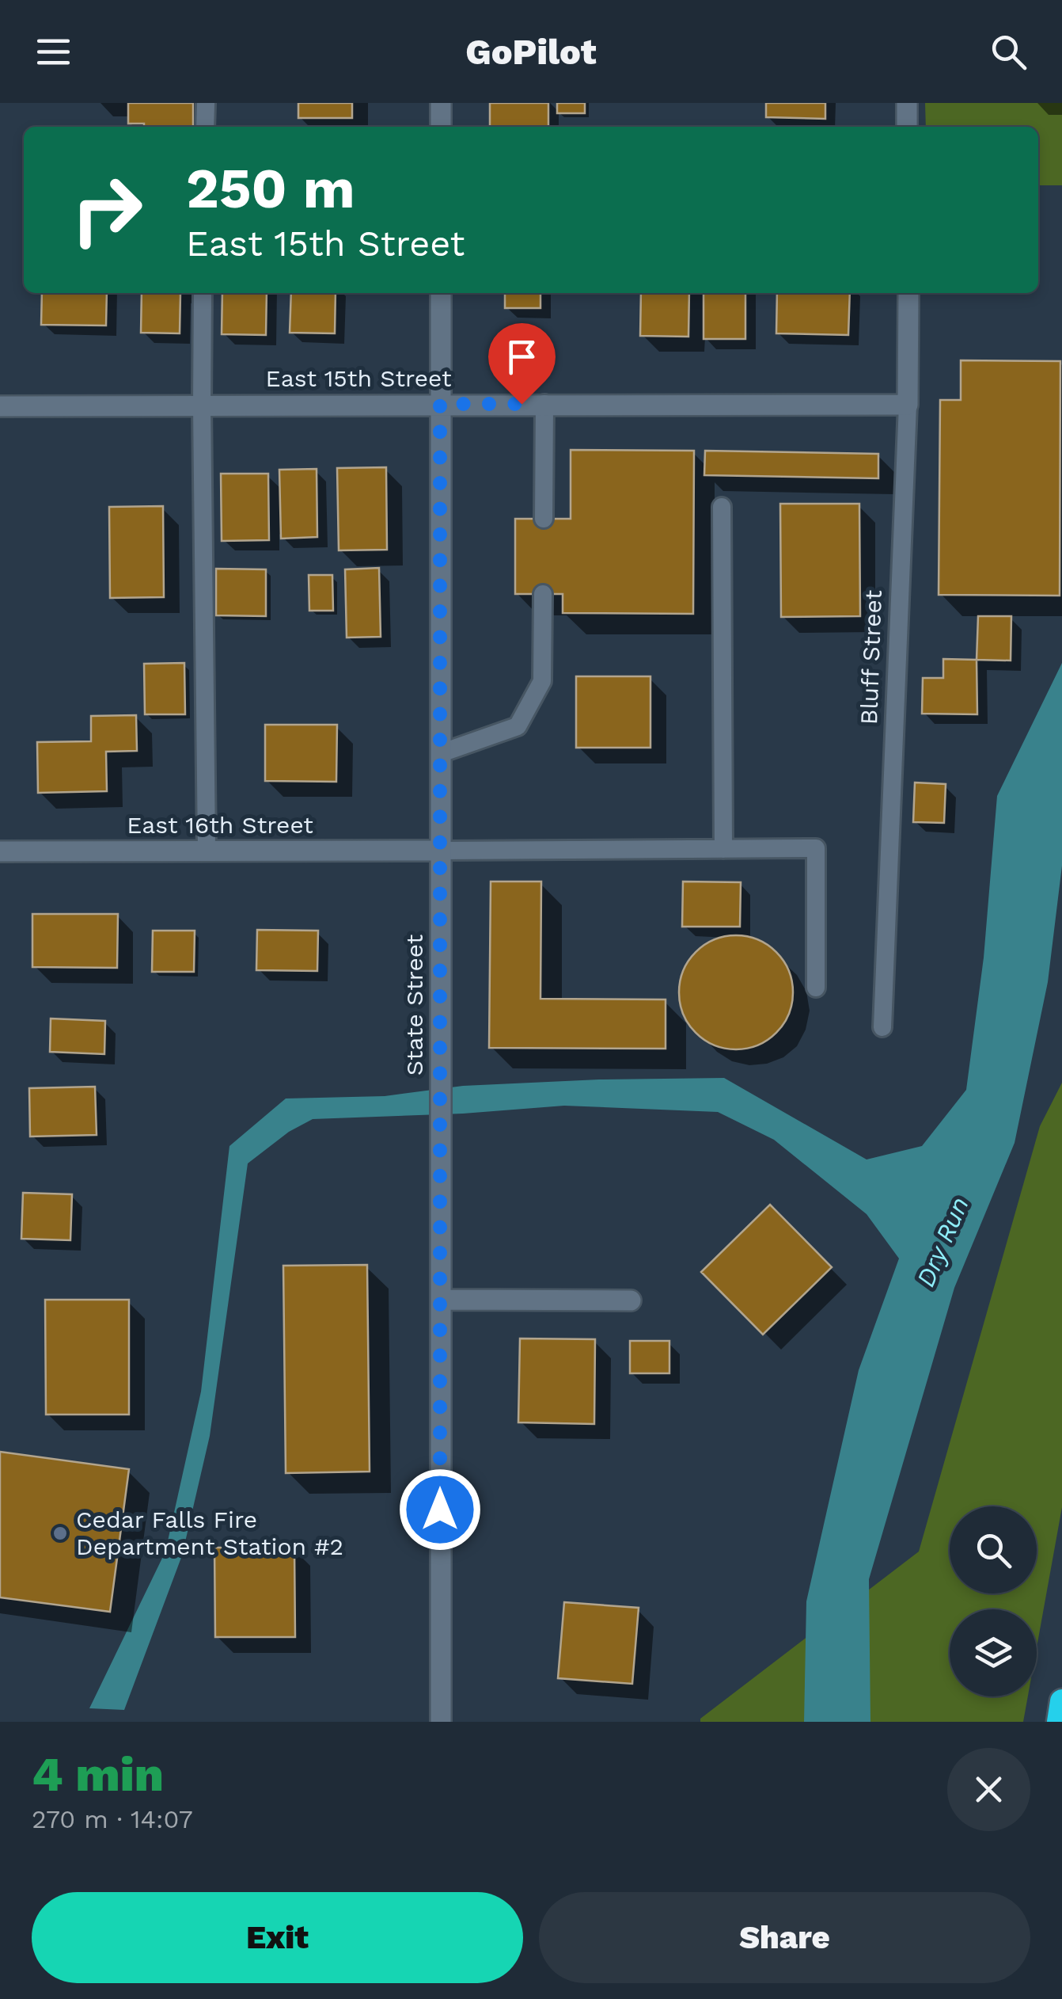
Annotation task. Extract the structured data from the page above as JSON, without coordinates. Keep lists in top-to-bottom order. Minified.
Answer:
{"streets":{"street":["East 15th Street","Bluff Street","East 16th Street","State Street"]},"crossings":[["East 15th Street","Bluff Street"],["East 15th Street","State Street"],["East 16th Street","State Street"]],"water":["Dry Run"],"places":["Cedar Falls Fire Department Station #2"],"page":{"header":"GoPilot","turn":["250 m","East 15th Street"],"heading":["4 min","270 m · 14:07"],"buttons":["Exit","Share"]}}
